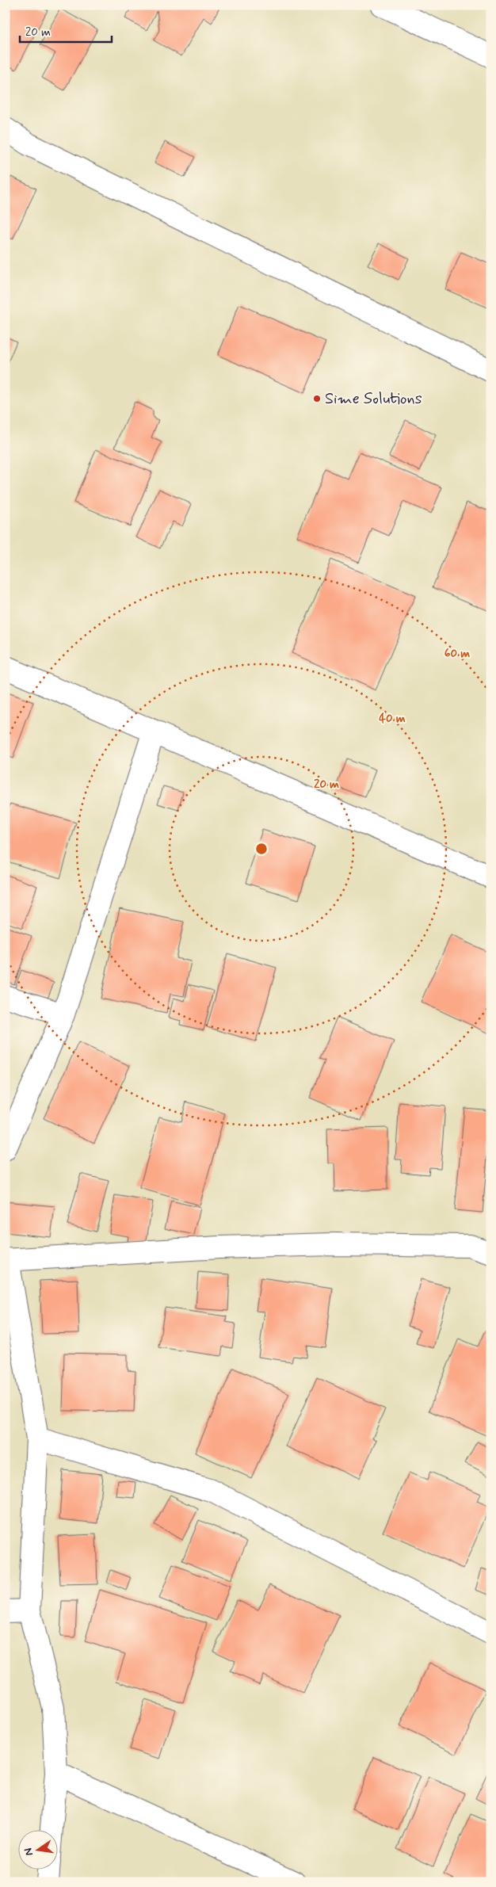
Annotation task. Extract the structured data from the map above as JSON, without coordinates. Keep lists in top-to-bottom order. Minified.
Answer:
{"places":["Sime Solutions"],"scale_bar":"20 m","north":"left","rings":["60 m","40 m","20 m"]}
